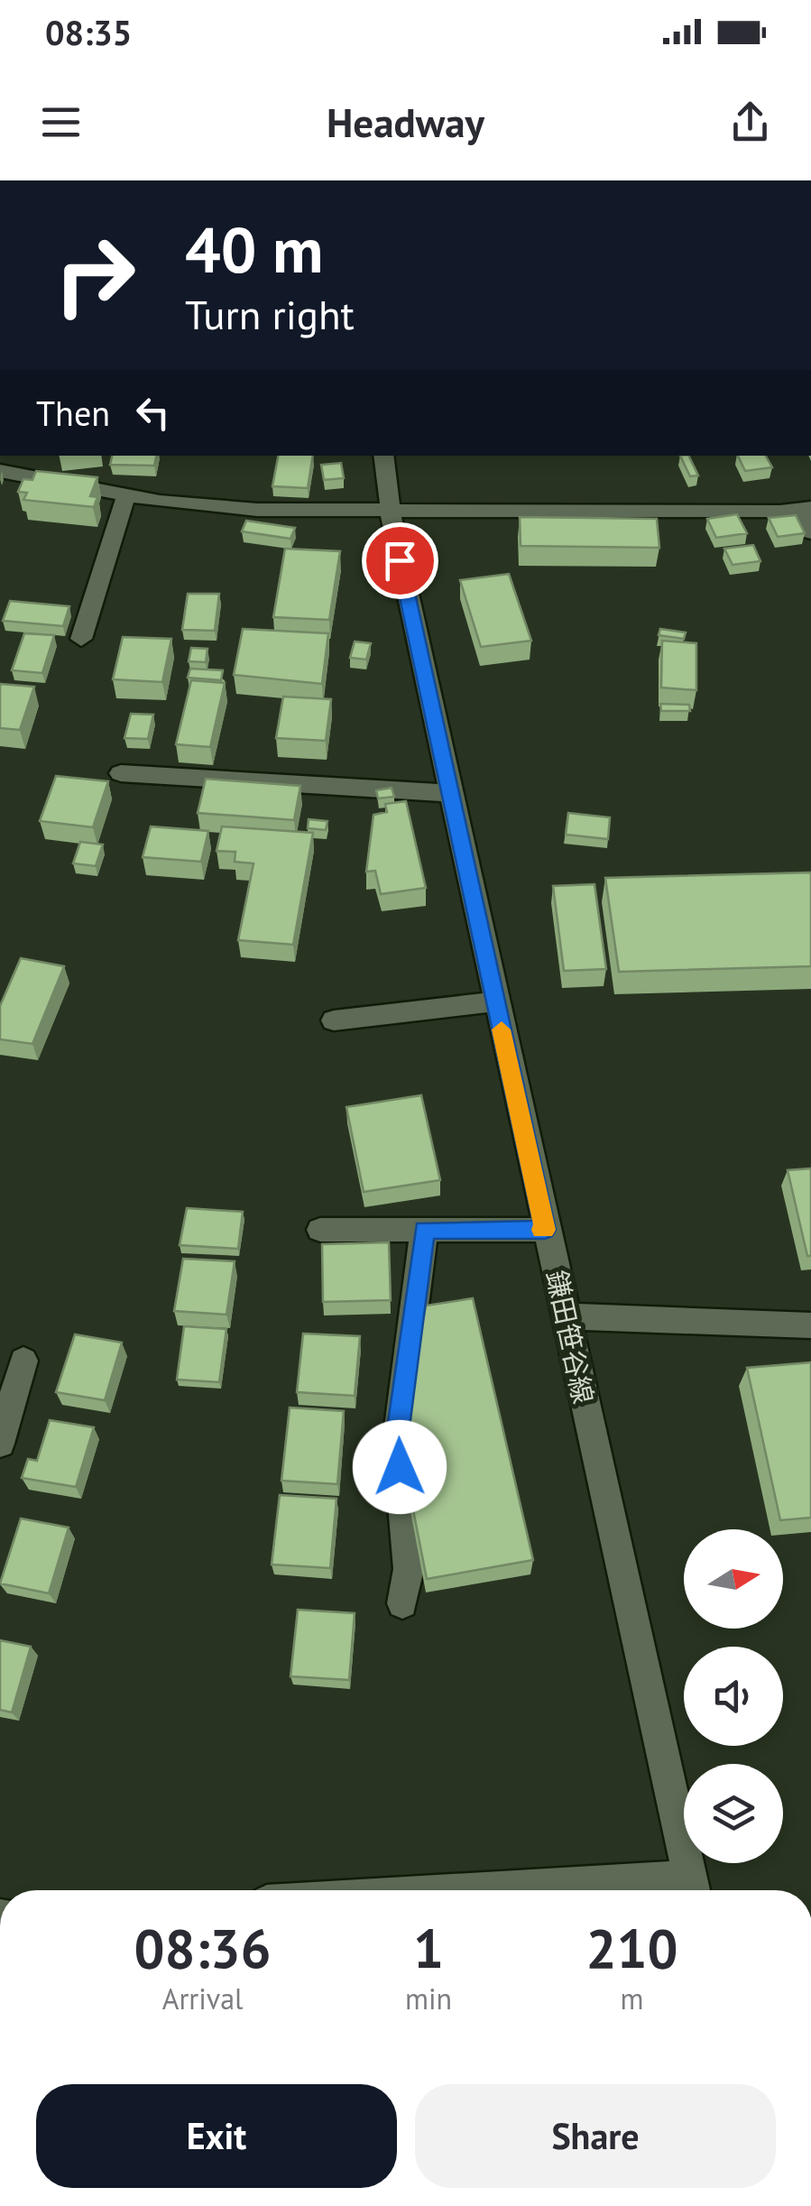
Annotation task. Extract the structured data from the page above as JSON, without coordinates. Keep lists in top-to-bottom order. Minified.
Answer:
{"streets":{"street":["鎌田笹谷線"]},"north":"right","page":{"status":"08:35","header":"Headway","turn":["40 m","Turn right"],"then":"Then","eta":["08:36","Arrival","1","min","210","m"],"buttons":["Exit","Share"]}}
